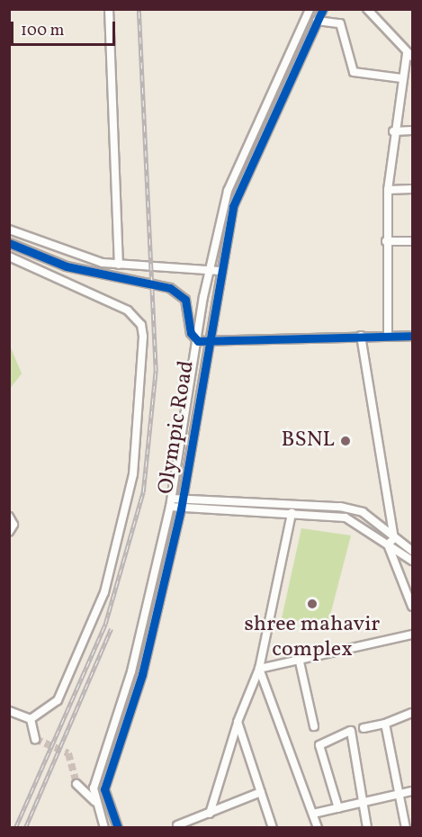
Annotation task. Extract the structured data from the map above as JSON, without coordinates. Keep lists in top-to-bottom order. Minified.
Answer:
{"streets":{"street":["Olympic Road"]},"places":["BSNL","shree mahavir complex"],"scale_bar":"100 m"}
